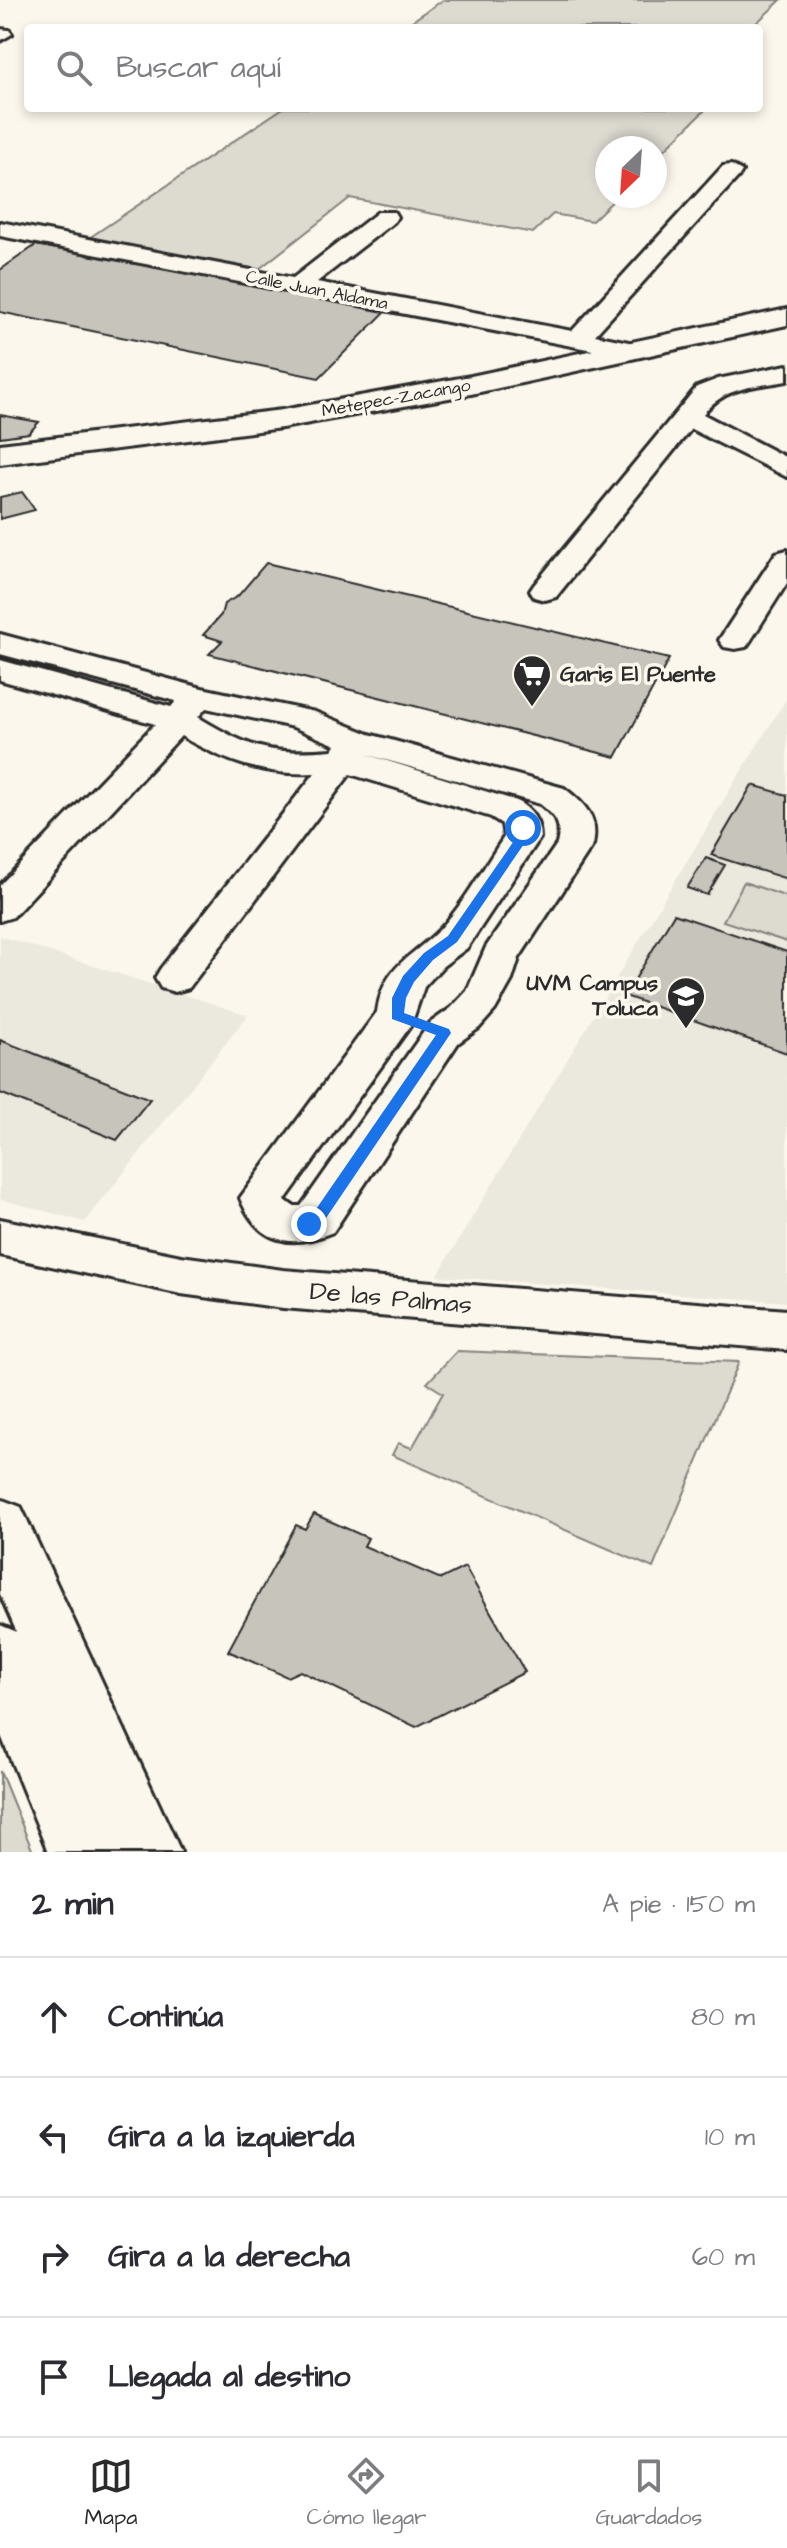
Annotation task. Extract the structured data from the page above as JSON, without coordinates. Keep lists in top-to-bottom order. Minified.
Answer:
{"streets":{"main road":["Metepec-Zacango"],"street":["Calle Juan Aldama","De las Palmas"]},"crossings":[["Calle Juan Aldama","Metepec-Zacango"]],"places":{"supermarket":["Garis El Puente"],"school or university":["UVM Campus Toluca"]},"north":"bottom left","page":{"search":"Buscar aquí","heading":["2 min","A pie · 150 m"],"list":[["Continúa","80 m"],["Gira a la izquierda","10 m"],["Gira a la derecha","60 m"],"Llegada al destino"],"nav":["Mapa","Cómo llegar","Guardados"]}}
